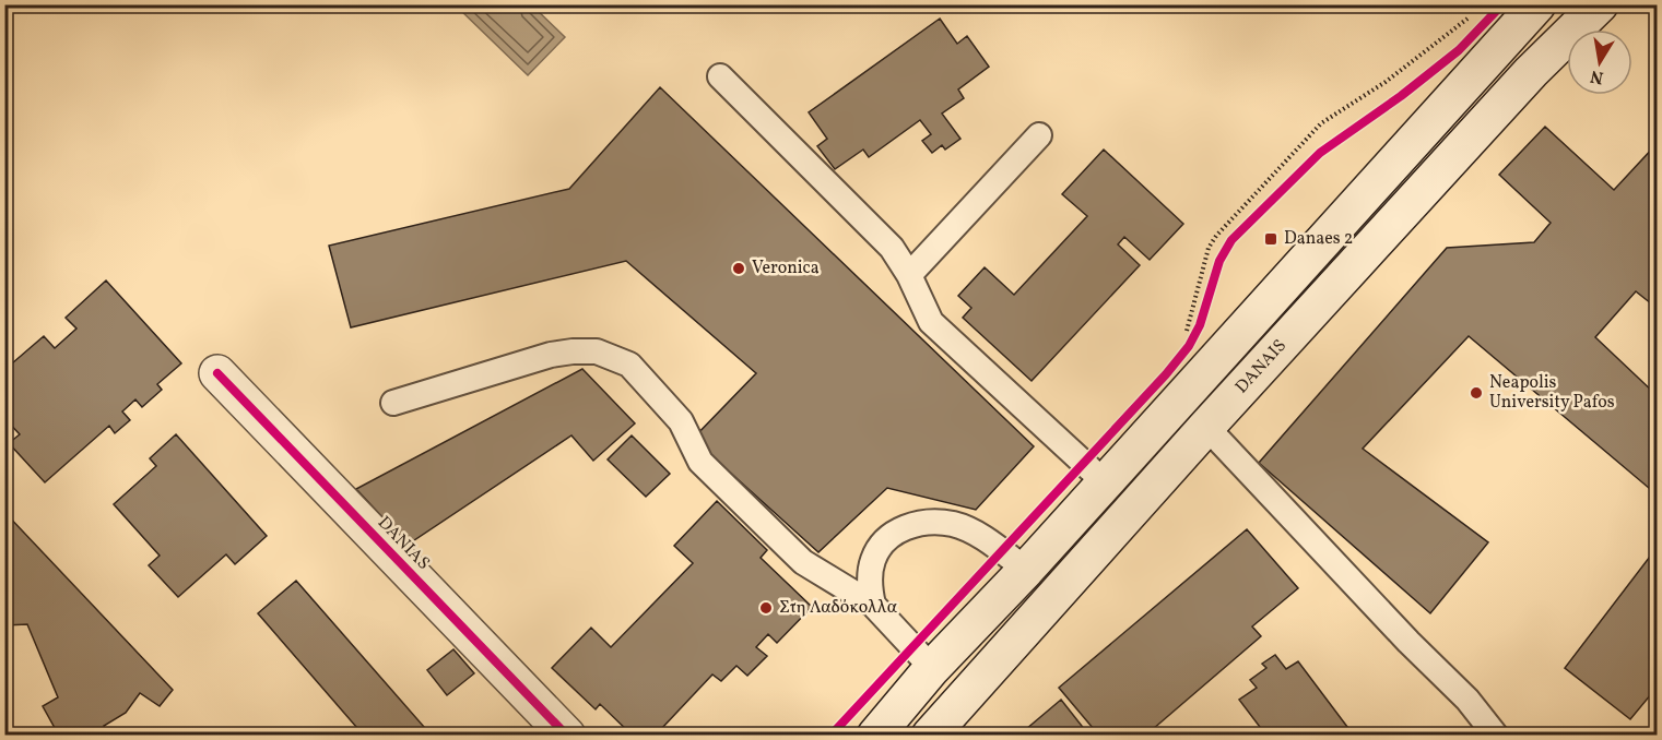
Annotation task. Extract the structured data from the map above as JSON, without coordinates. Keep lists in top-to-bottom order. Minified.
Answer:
{"streets":{"main road":["DANAIS","DANIAS"]},"places":{"transit":["Danaes 2"],"other":["Veronica","Neapolis University Pafos","Στη Λαδόκολλα"]},"north":"bottom"}
